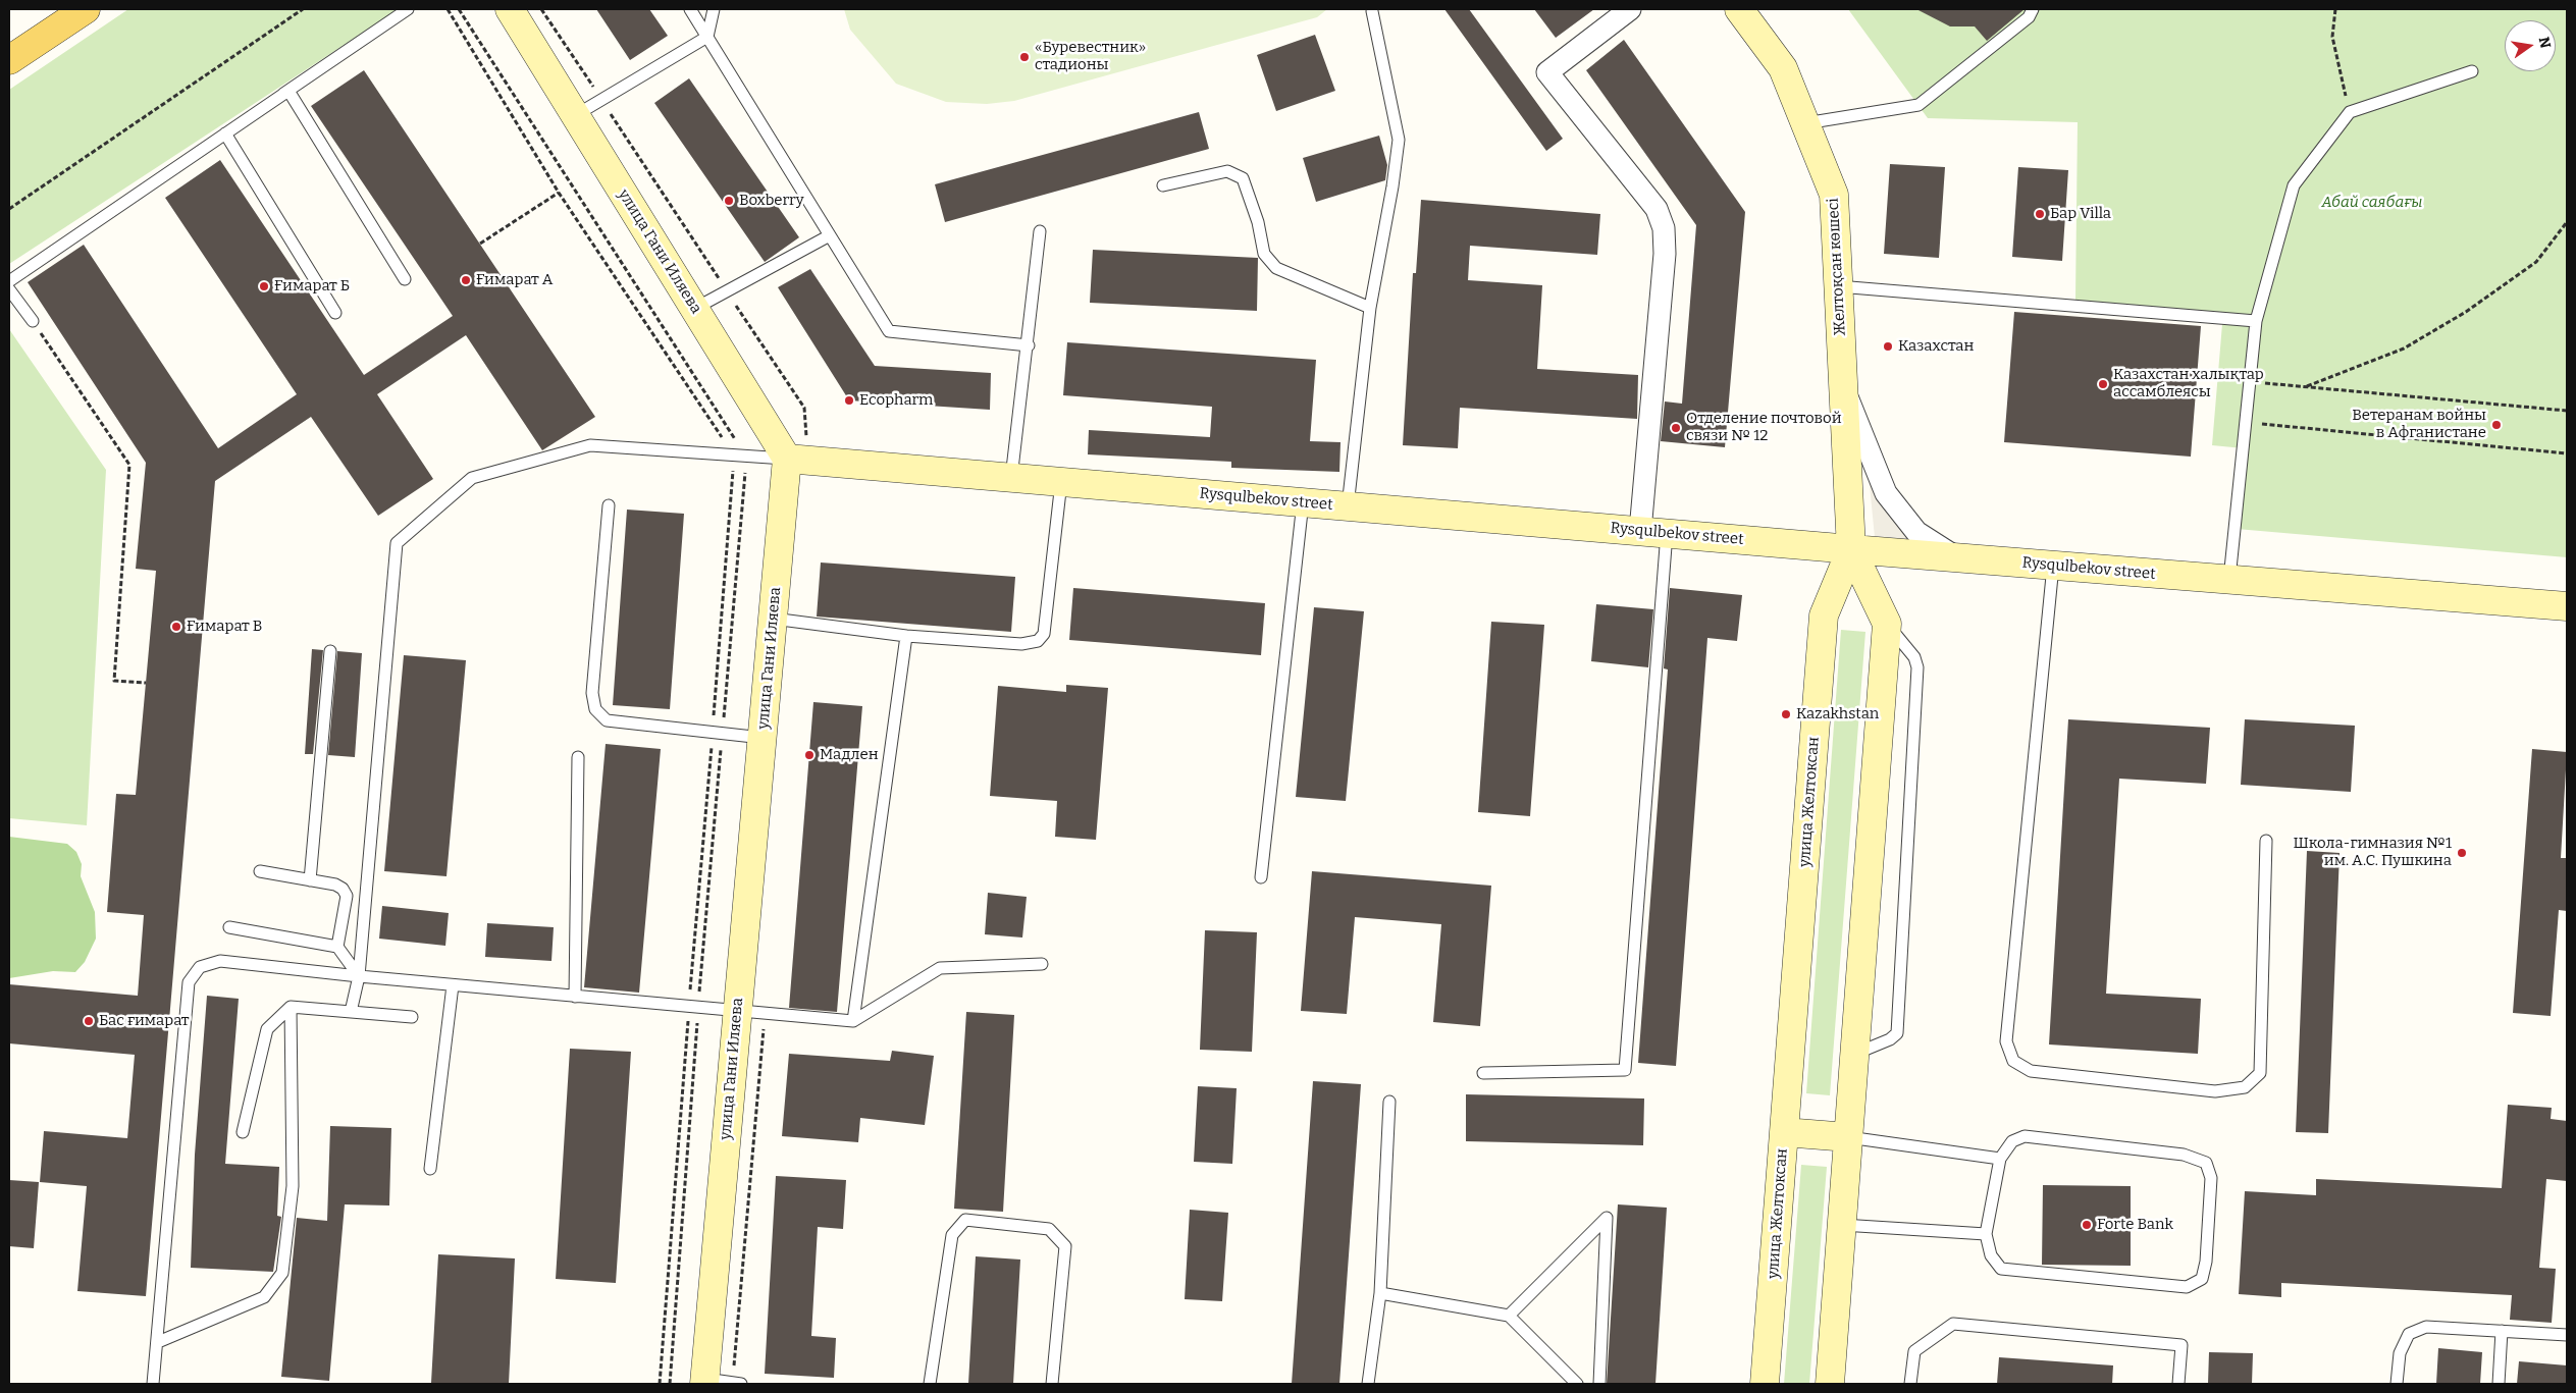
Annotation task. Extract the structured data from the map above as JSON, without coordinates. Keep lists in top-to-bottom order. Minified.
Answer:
{"streets":{"street":["улица Гани Иляева","Желтоқсан көшесі","Rysqulbekov street","улица Желтоксан"]},"crossings":[["улица Гани Иляева","Rysqulbekov street"],["Желтоқсан көшесі","Rysqulbekov street"],["Желтоқсан көшесі","улица Желтоксан"],["Rysqulbekov street","улица Желтоксан"]],"parks":["Абай саябағы"],"places":["«Буревестник» стадионы","Boxberry","Бар Villa","Ғимарат А","Ғимарат Б","Казахстан","Казахстан халықтар ассамблеясы","Ecopharm","Ветеранам войны в Афганистане","Отделение почтовой связи № 12","Ғимарат В","Kazakhstan","Мадлен","Школа-гимназия №1 им. А.С. Пушкина","Бас ғимарат","Forte Bank"],"north":"right"}
